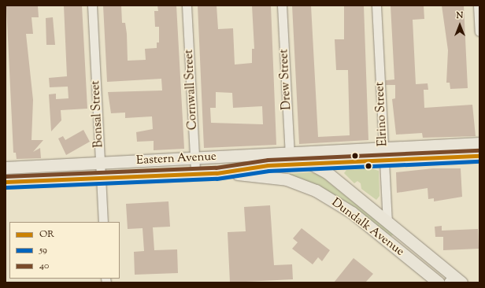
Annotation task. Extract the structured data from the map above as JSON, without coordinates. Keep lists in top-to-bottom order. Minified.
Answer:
{"streets":{"main road":["Eastern Avenue","Dundalk Avenue"],"street":["Drew Street","Cornwall Street","Bonsal Street","Elrino Street"]},"crossings":[["Drew Street","Eastern Avenue"],["Drew Street","Dundalk Avenue"],["Cornwall Street","Eastern Avenue"],["Bonsal Street","Eastern Avenue"],["Elrino Street","Eastern Avenue"],["Elrino Street","Dundalk Avenue"],["Eastern Avenue","Dundalk Avenue"]],"lines":["transit line 40","transit line OR","transit line 59"],"legend":["OR","59","40"],"north":"top"}
